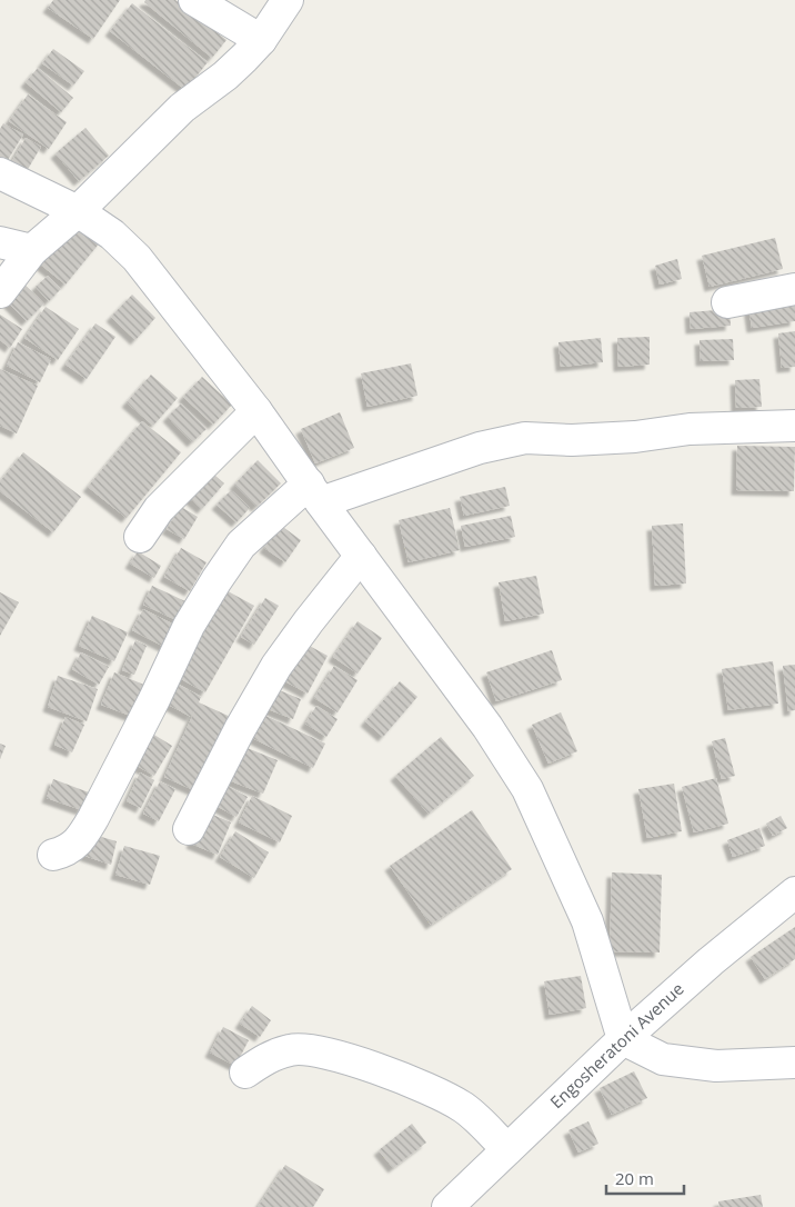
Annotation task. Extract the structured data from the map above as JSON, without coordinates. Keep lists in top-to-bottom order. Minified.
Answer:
{"streets":{"street":["Engosheratoni Avenue"]},"scale_bar":"20 m"}
